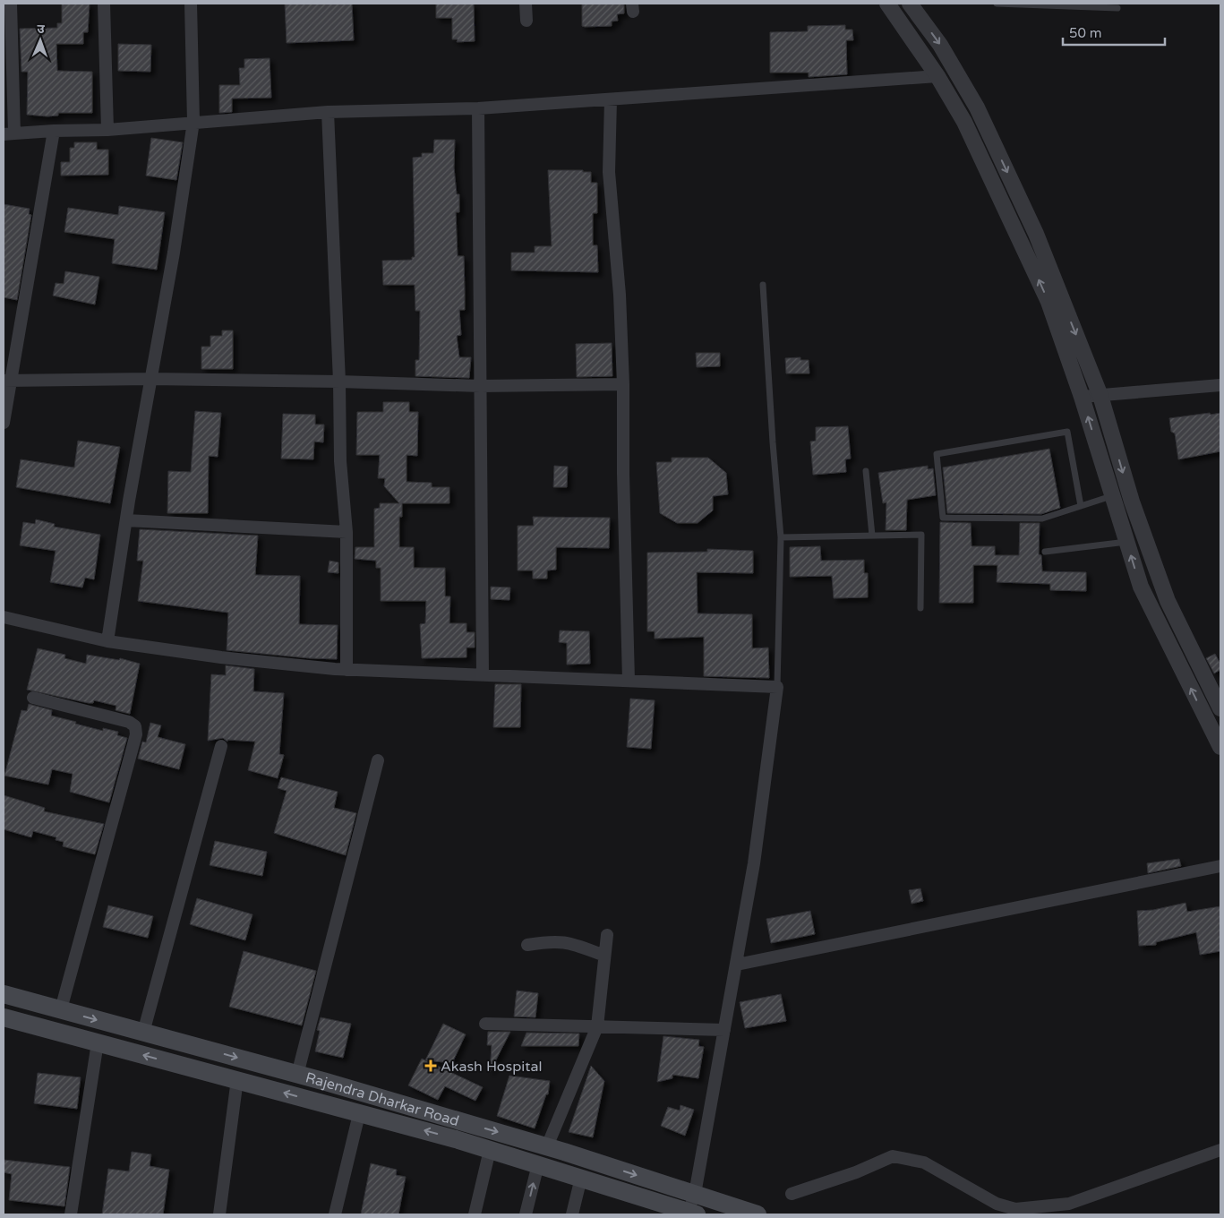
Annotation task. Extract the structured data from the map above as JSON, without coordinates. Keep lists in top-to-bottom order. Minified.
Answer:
{"streets":{"main road":["Rajendra Dharkar Road"]},"places":{"health":["Akash Hospital"]},"scale_bar":"50 m","north":"top"}
